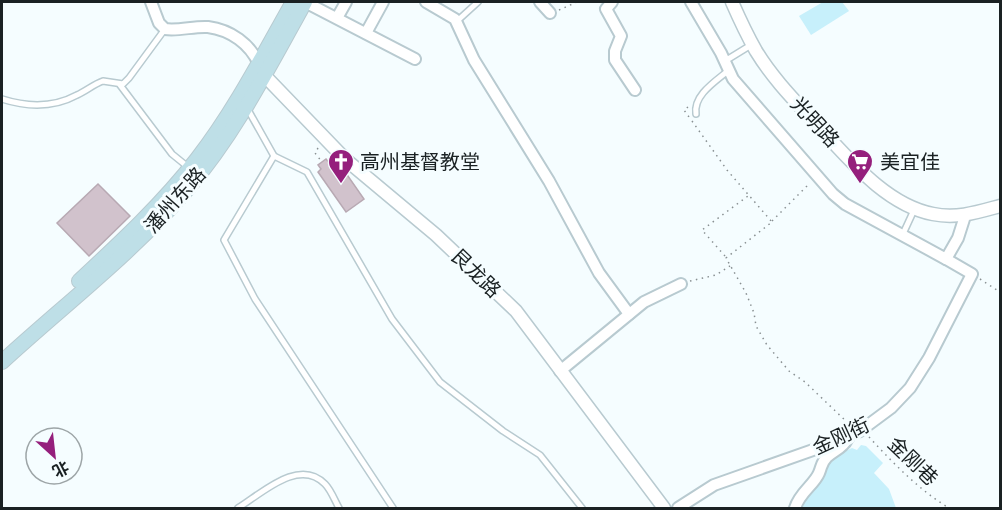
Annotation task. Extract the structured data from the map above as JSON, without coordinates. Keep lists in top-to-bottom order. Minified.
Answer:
{"streets":{"main road":["潘州东路"],"street":["光明路","艮龙路","金刚街"],"path":["金刚巷"]},"crossings":[["潘州东路","艮龙路"],["金刚街","金刚巷"]],"places":{"church":["高州基督教堂"],"supermarket":["美宜佳"]},"north":"bottom right"}
